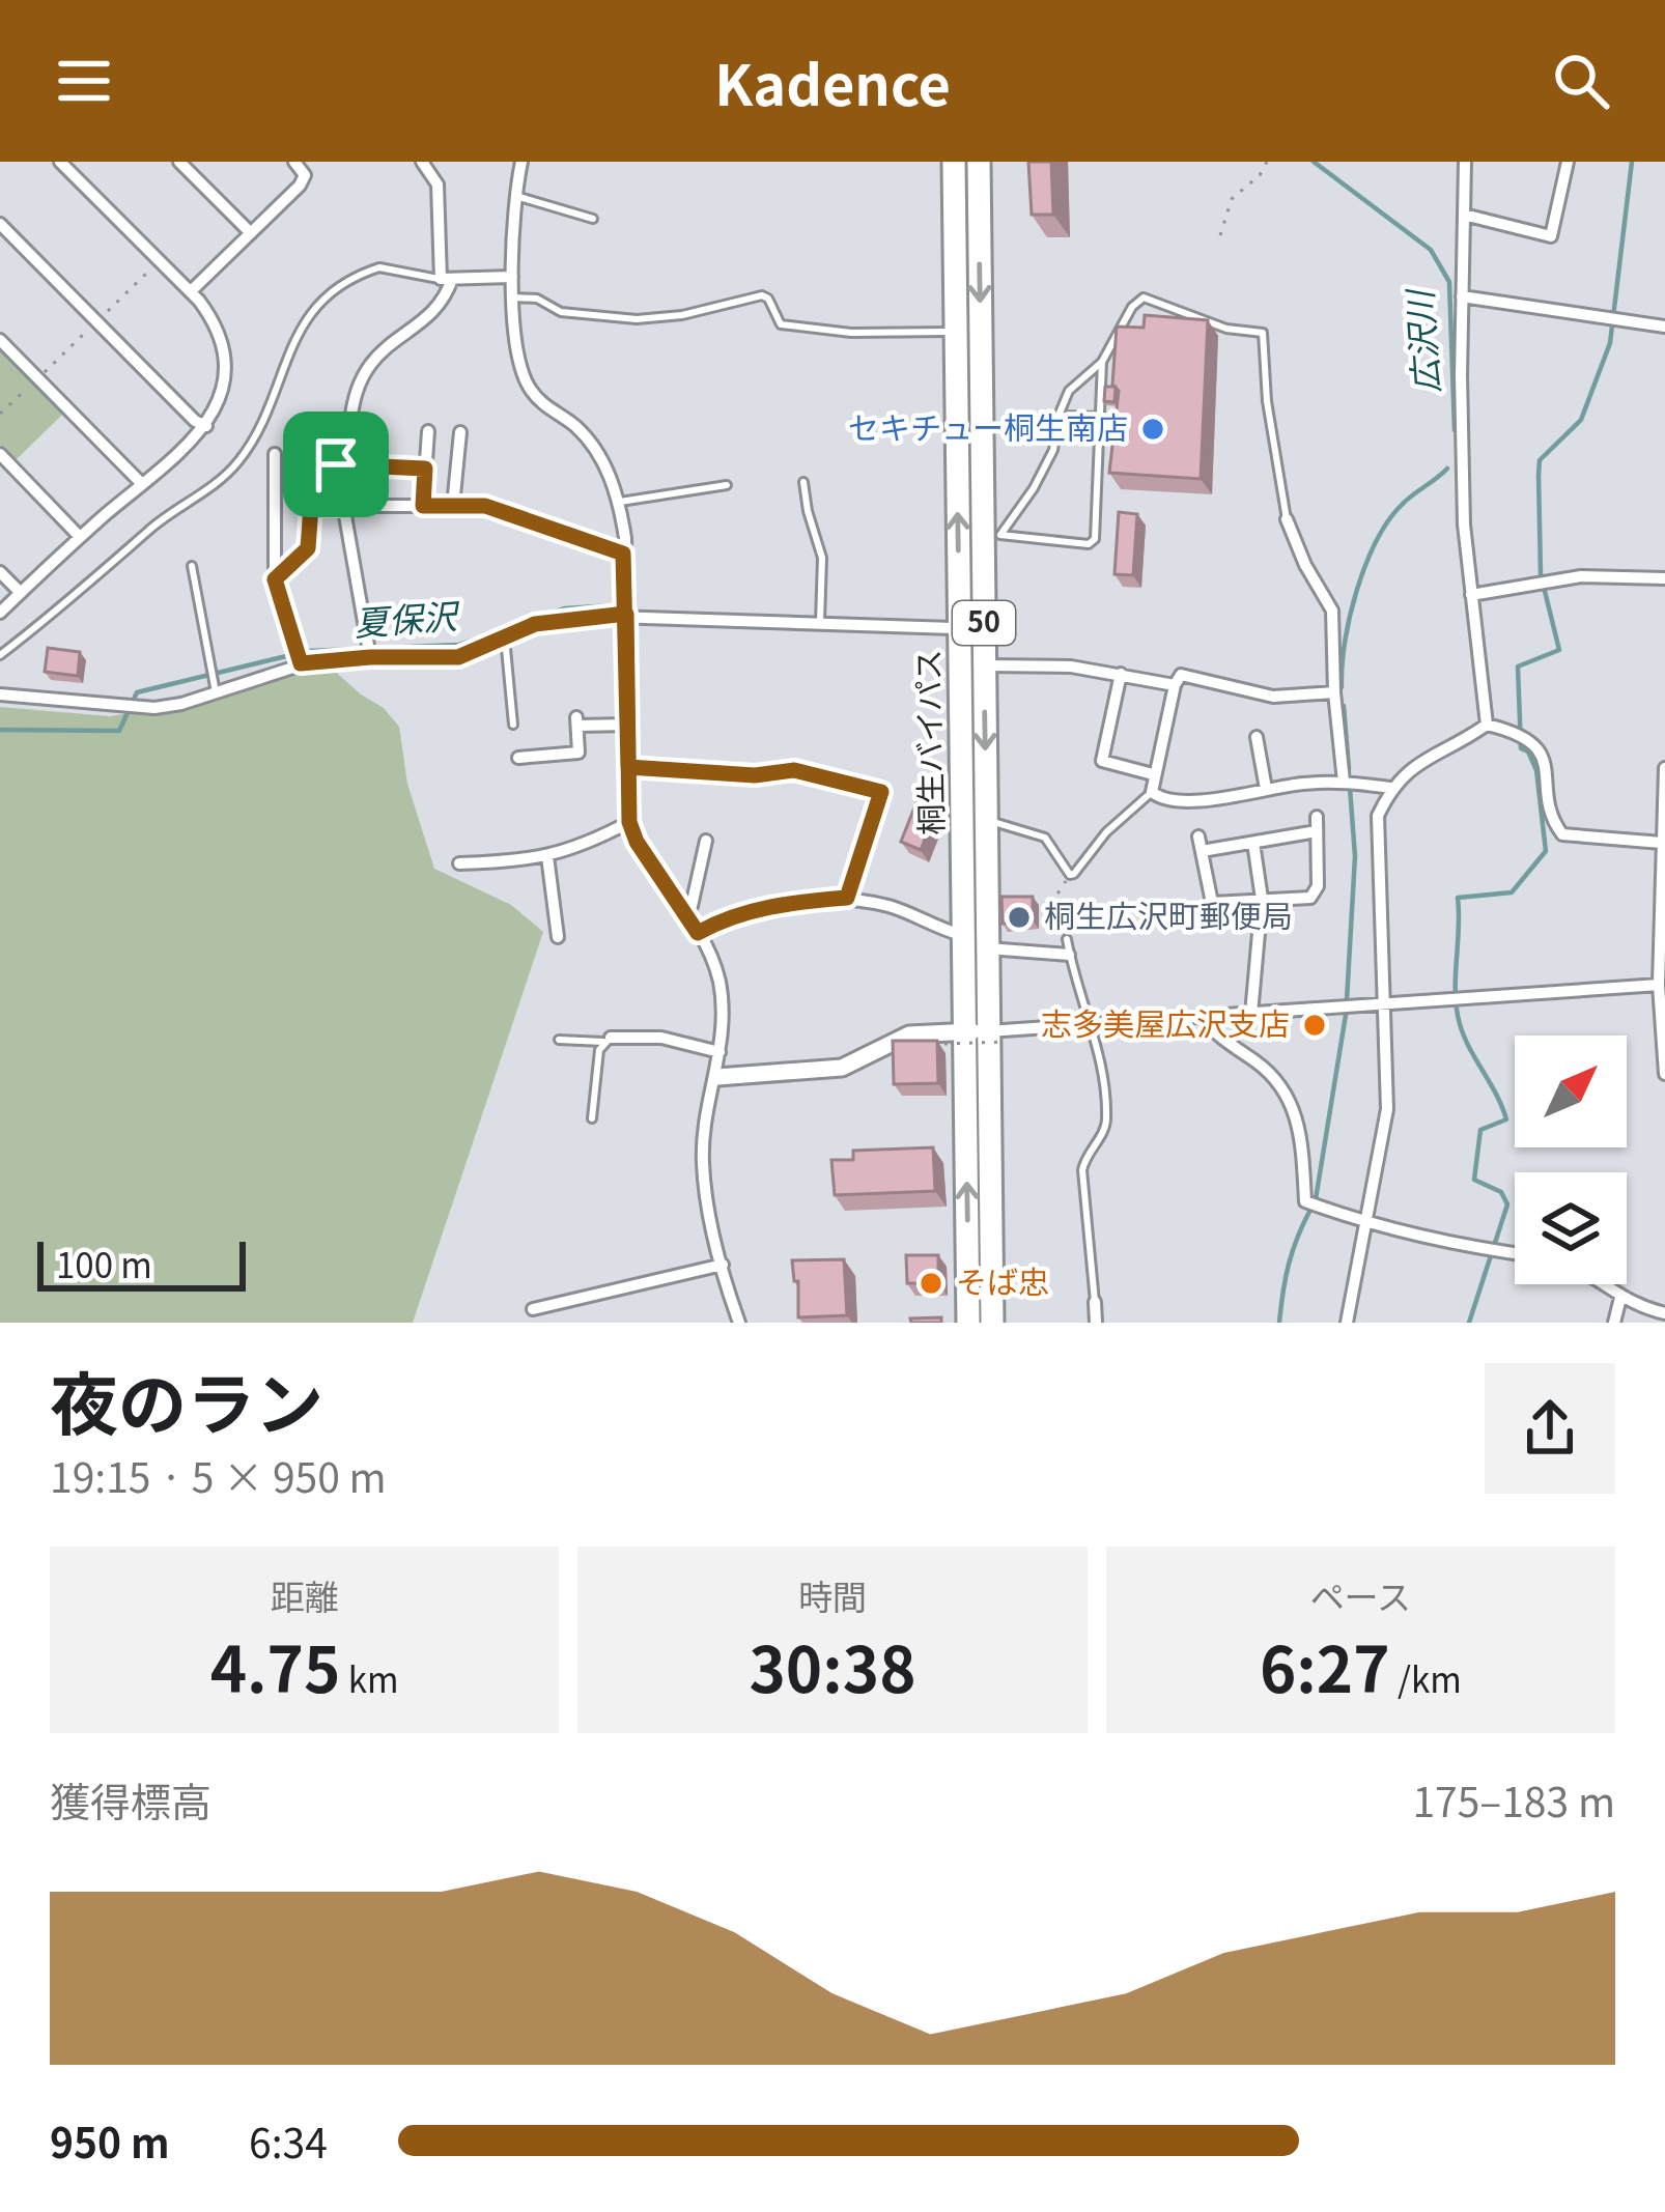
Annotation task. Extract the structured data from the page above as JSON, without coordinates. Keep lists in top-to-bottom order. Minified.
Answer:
{"streets":{"highway":["50","桐生バイパス"]},"water":["広沢川","夏保沢"],"places":["セキチュー桐生南店","桐生広沢町郵便局","志多美屋広沢支店","そば忠"],"scale_bar":"100 m","north":"top right","page":{"header":"Kadence","scale":"100 m","heading":["夜のラン","19:15 · 5 × 950 m"],"stats":[["距離","4.75 km"],["時間","30:38"],["ペース","6:27 /km"]],"chart":["獲得標高","175–183 m"],"list":[{"name":"950 m","note":"6:34"}]}}
